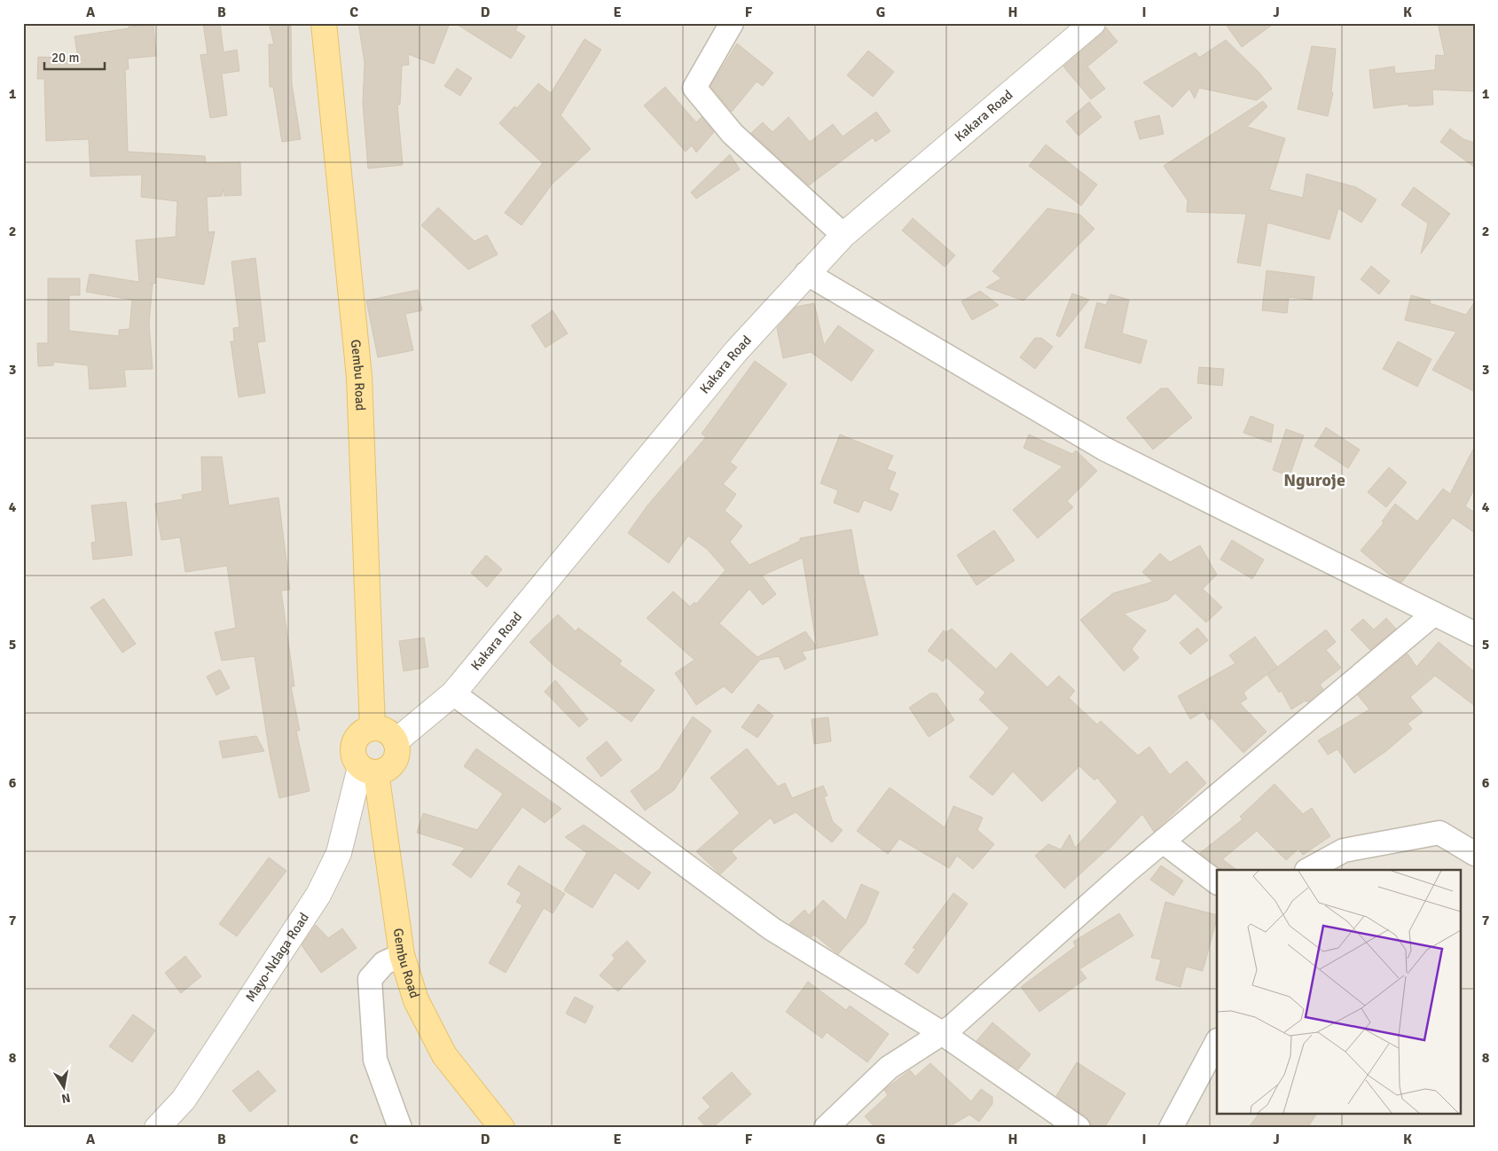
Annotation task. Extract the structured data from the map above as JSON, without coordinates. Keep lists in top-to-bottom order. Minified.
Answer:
{"streets":{"main road":["Gembu Road"],"street":["Kakara Road","Mayo-Ndaga Road"]},"crossings":[["Kakara Road","Gembu Road"],["Kakara Road","Mayo-Ndaga Road"],["Gembu Road","Mayo-Ndaga Road"]],"districts":["Nguroje"],"scale_bar":"20 m","north":"bottom","grid":{"columns":["A","B","C","D","E","F","G","H","I","J","K"],"rows":["1","2","3","4","5","6","7","8"]}}
